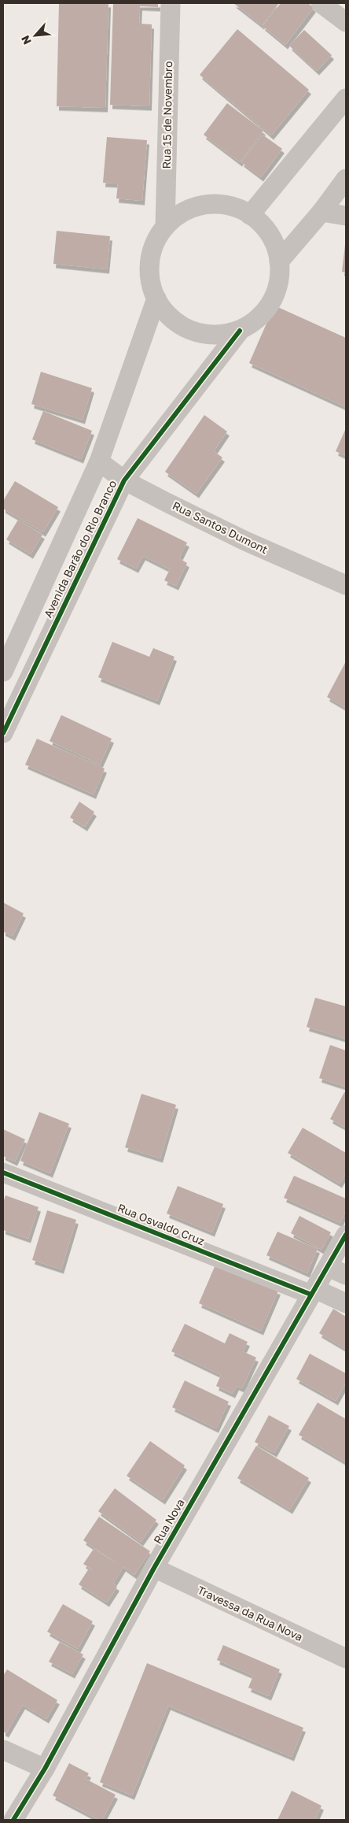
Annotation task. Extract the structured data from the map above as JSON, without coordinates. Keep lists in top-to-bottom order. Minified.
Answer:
{"streets":{"street":["Rua 15 de Novembro","Rua Santos Dumont","Avenida Barão do Rio Branco","Rua Osvaldo Cruz","Rua Nova","Travessa da Rua Nova"]},"crossings":[["Rua 15 de Novembro","Avenida Barão do Rio Branco"],["Rua Santos Dumont","Avenida Barão do Rio Branco"],["Rua Osvaldo Cruz","Rua Nova"],["Rua Nova","Travessa da Rua Nova"]],"north":"bottom left"}
